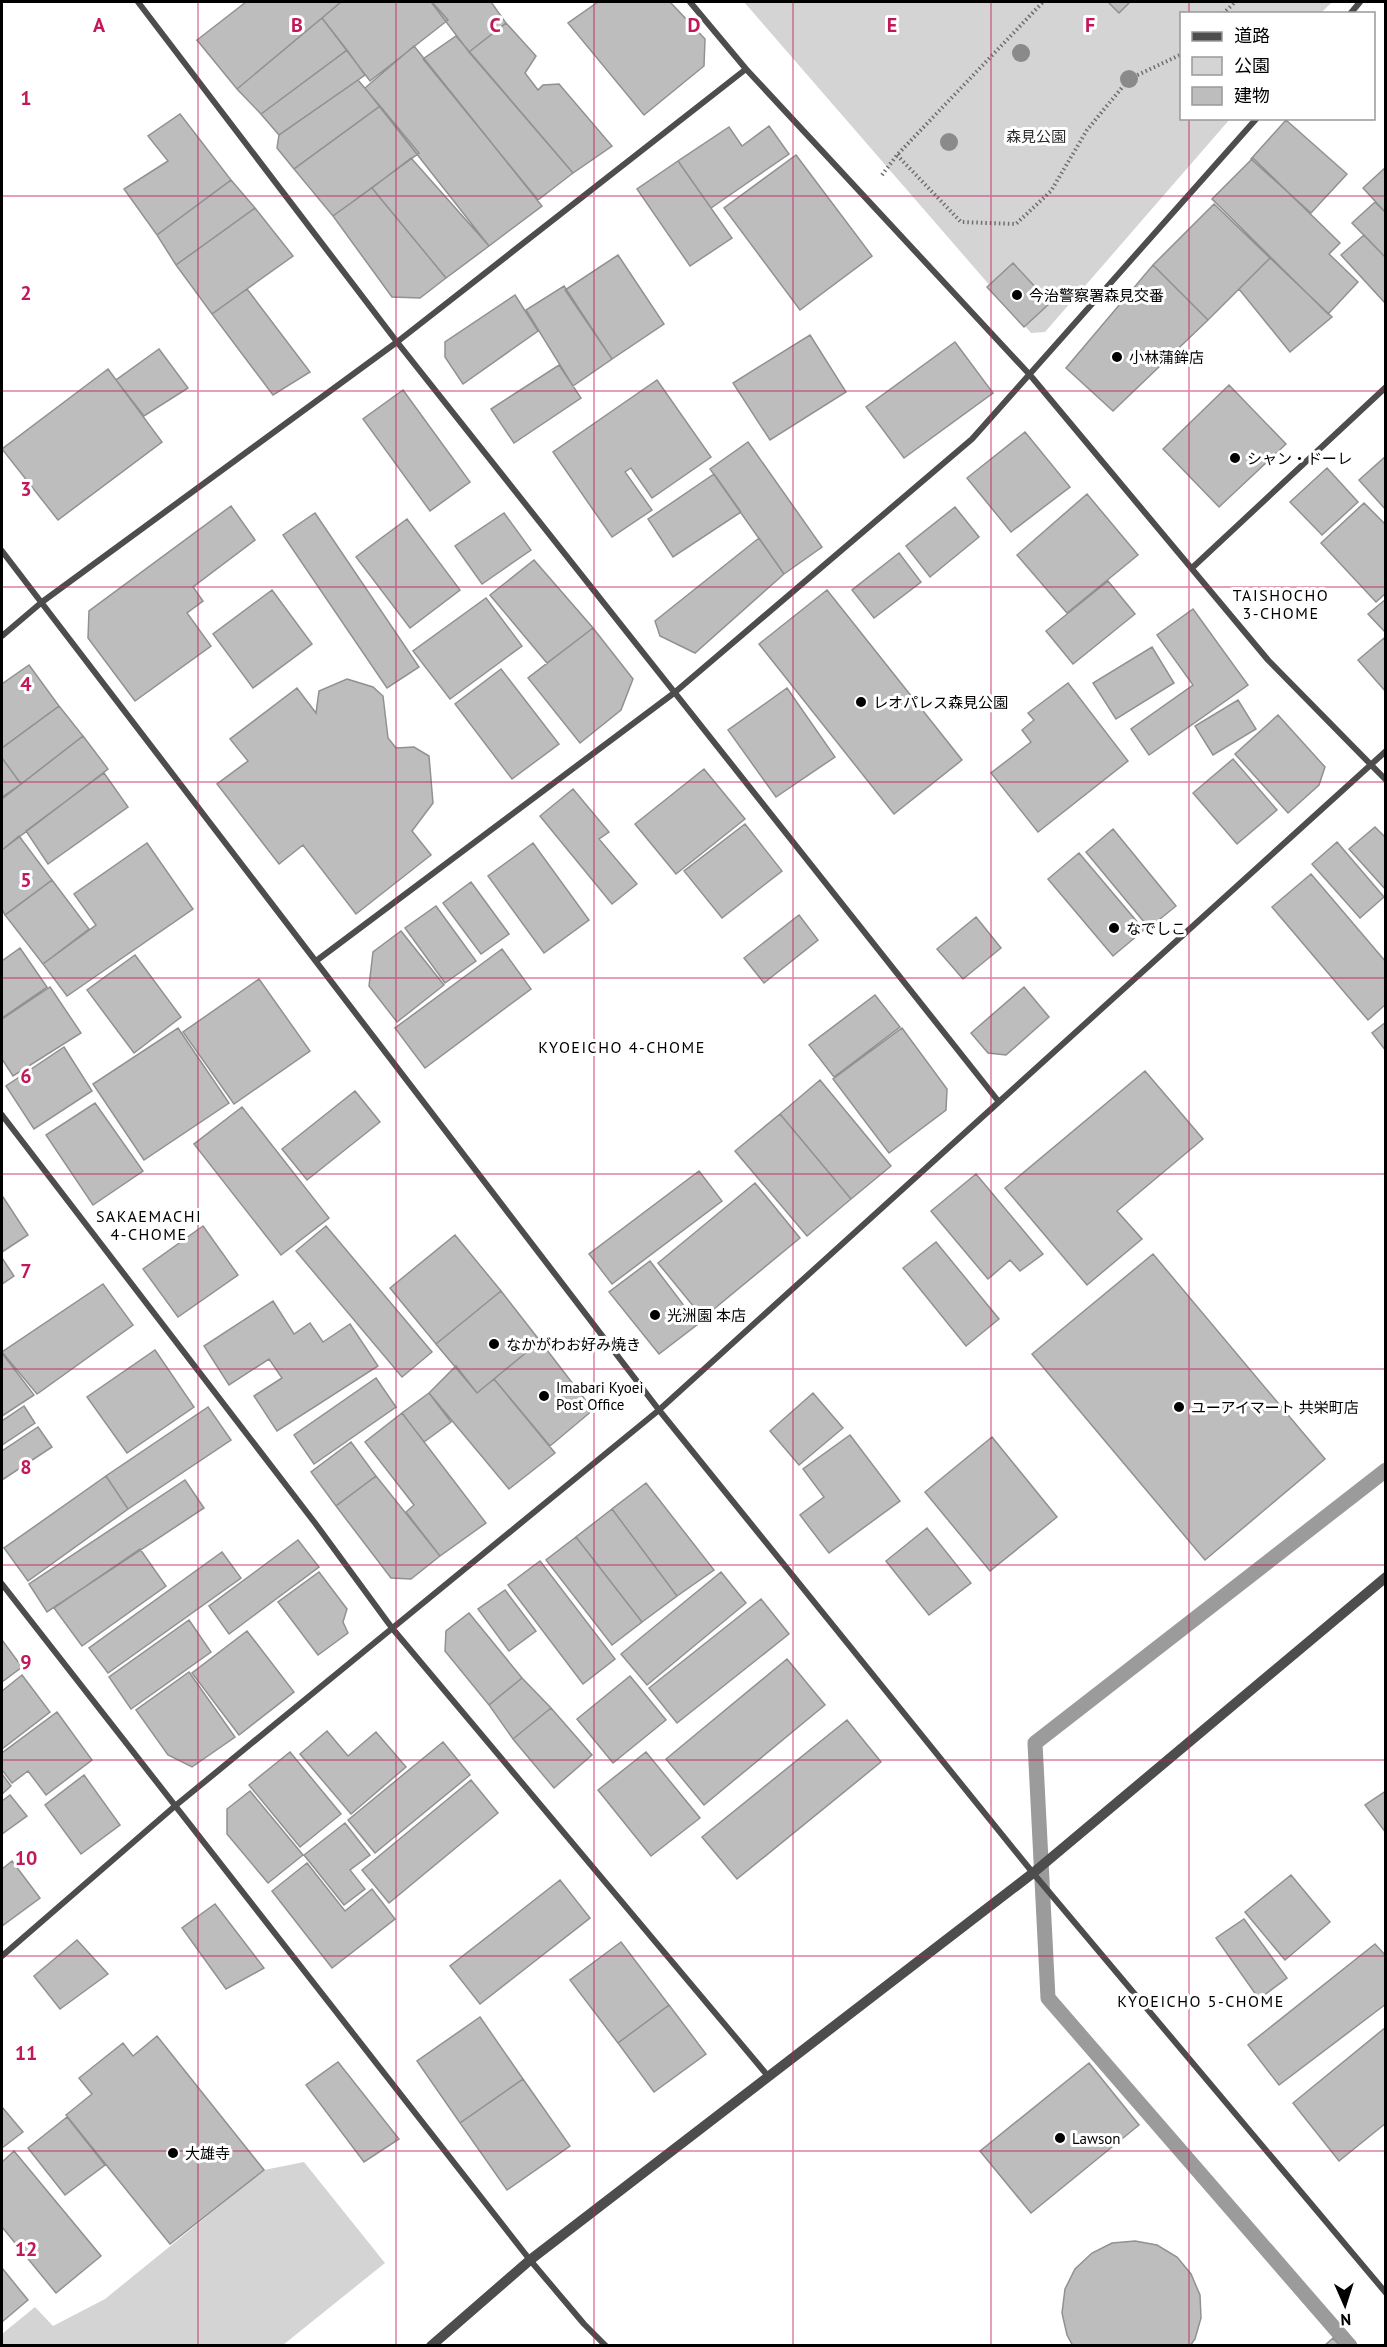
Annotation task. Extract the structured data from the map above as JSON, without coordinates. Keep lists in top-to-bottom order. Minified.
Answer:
{"districts":["TAISHOCHO 3-CHOME","KYOEICHO 4-CHOME","SAKAEMACHI 4-CHOME","KYOEICHO 5-CHOME"],"parks":["森見公園"],"places":["今治警察署森見交番","小林蒲鉾店","シャン・ドーレ","レオパレス森見公園","なでしこ","光洲園 本店","なかがわお好み焼き","Imabari Kyoei Post Office","ユーアイマート 共栄町店","Lawson","大雄寺"],"legend":["道路","公園","建物"],"north":"bottom","grid":{"columns":["A","B","C","D","E","F"],"rows":["1","2","3","4","5","6","7","8","9","10","11","12"]}}
